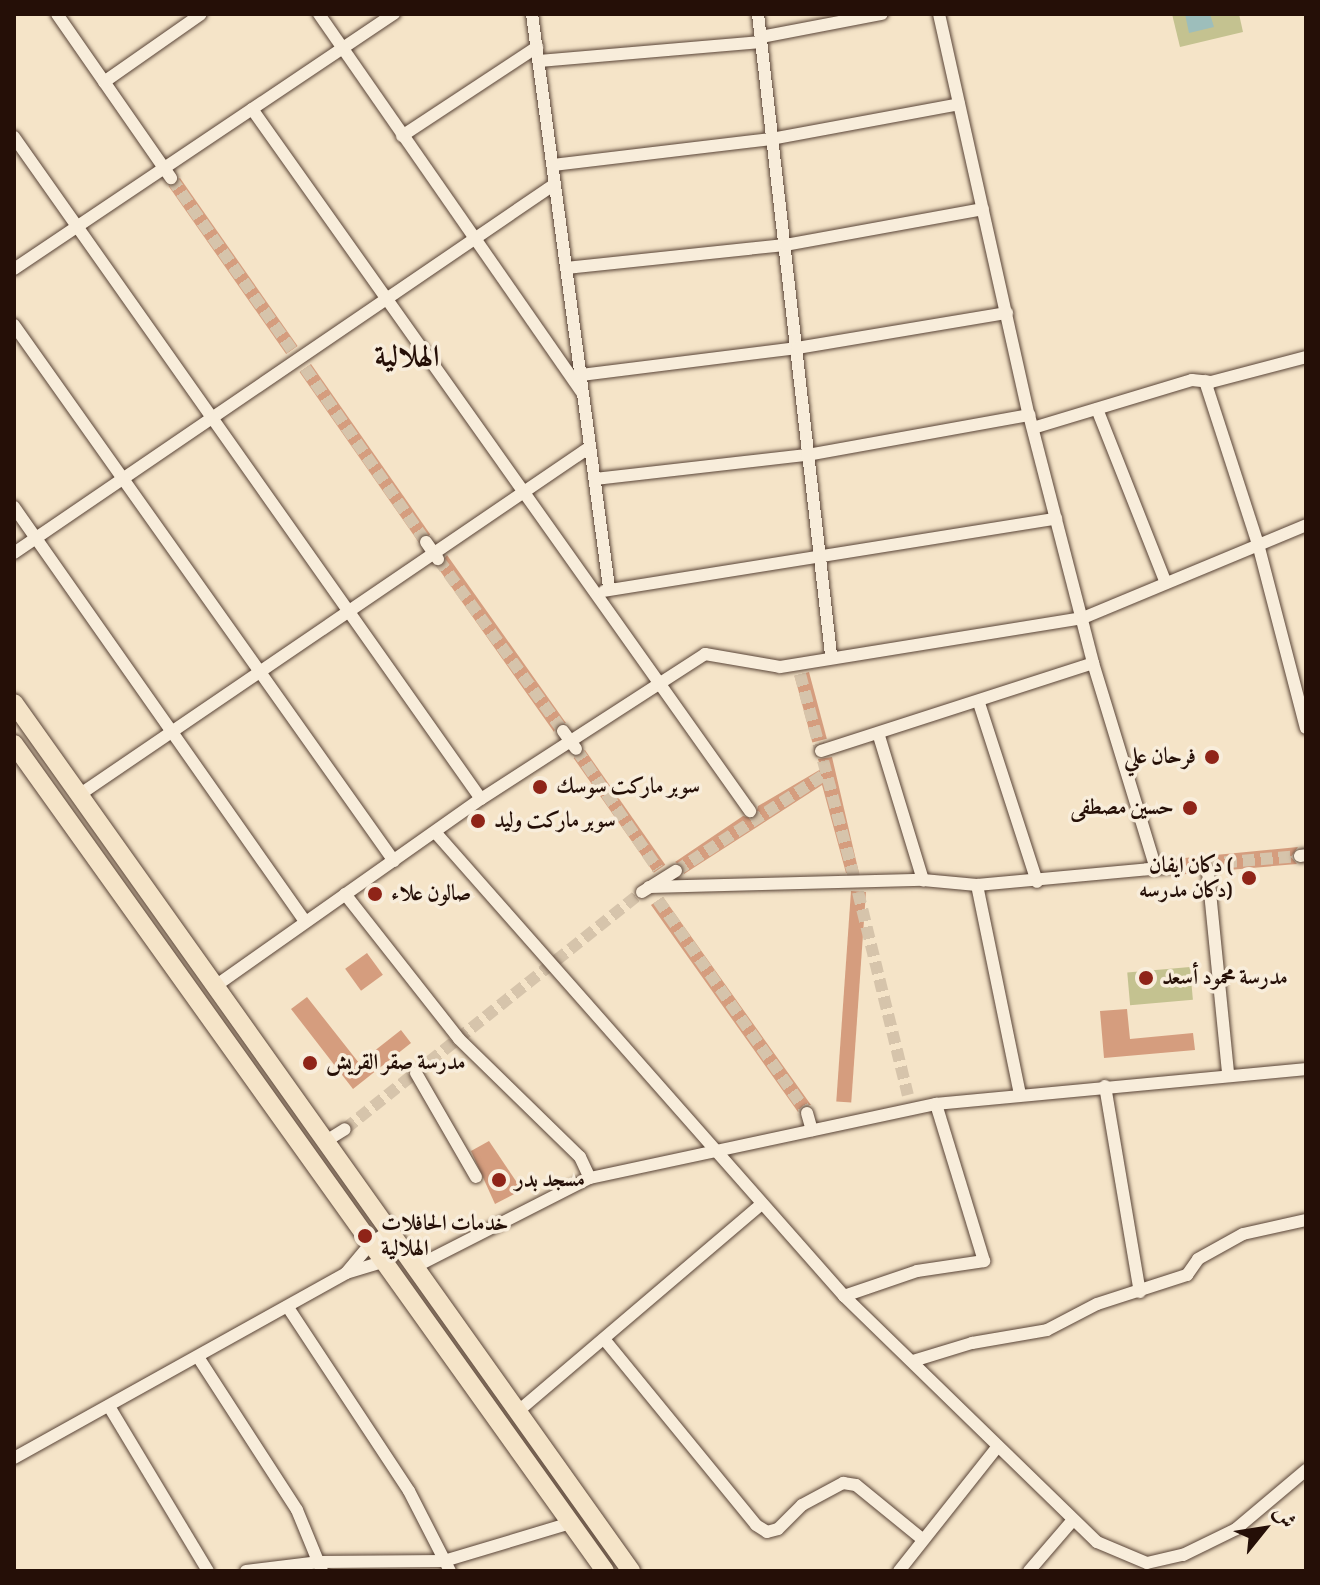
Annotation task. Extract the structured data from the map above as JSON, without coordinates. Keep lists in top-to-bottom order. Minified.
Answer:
{"districts":["الهلالية"],"places":["فرحان علي","سوبر ماركت سوسك","حسين مصطفى","سوبر ماركت وليد","دكان ايفان ( دكان مدرسه)","صالون علاء","مدرسة محمود أسعد","مدرسة صقر القريش","مسجد بدر","خدمات الحافلات الهلالية"],"north":"top right"}
